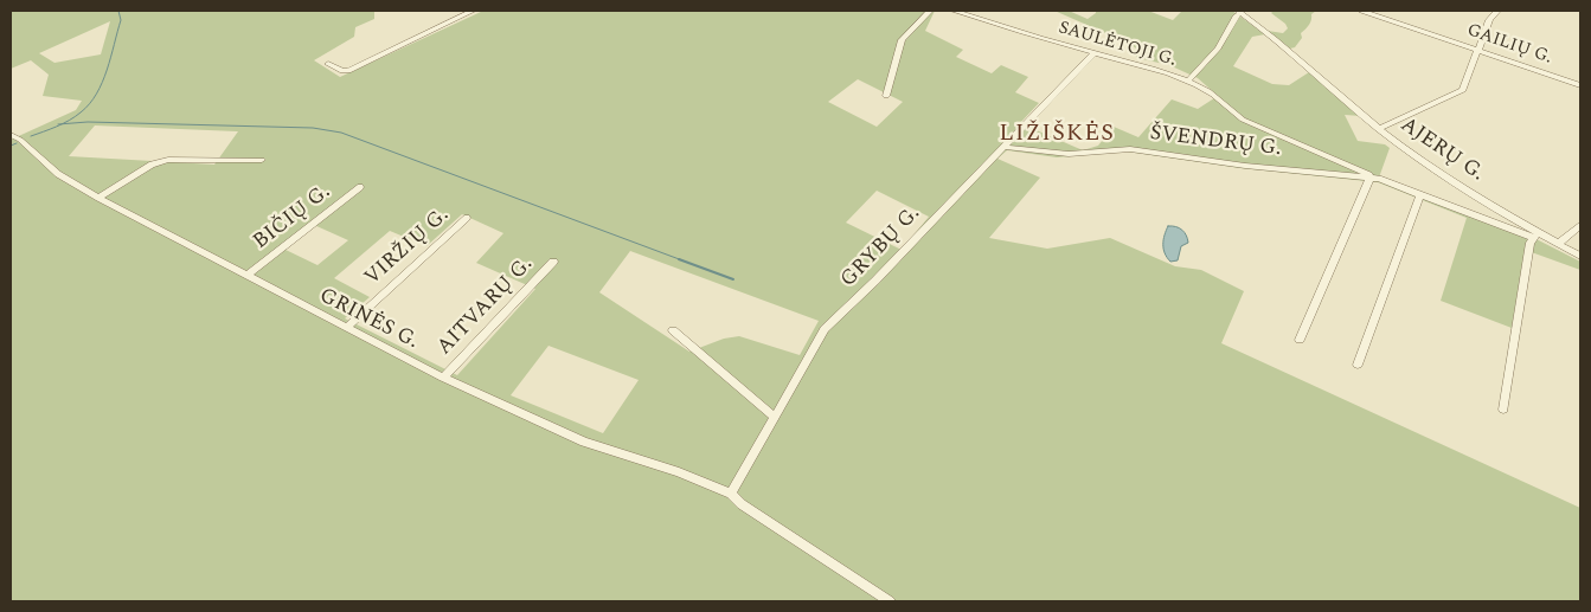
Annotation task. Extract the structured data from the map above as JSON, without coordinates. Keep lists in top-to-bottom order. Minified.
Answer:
{"streets":{"street":["SAULĖTOJI G.","GAILIŲ G.","ŠVENDRŲ G.","AJERŲ G.","BIČIŲ G.","VIRŽIŲ G.","GRYBŲ G.","AITVARŲ G.","GRINĖS G."]},"crossings":[["SAULĖTOJI G.","AJERŲ G."],["SAULĖTOJI G.","GRYBŲ G."],["ŠVENDRŲ G.","AJERŲ G."],["ŠVENDRŲ G.","GRYBŲ G."],["BIČIŲ G.","GRINĖS G."],["VIRŽIŲ G.","GRINĖS G."],["GRYBŲ G.","GRINĖS G."],["AITVARŲ G.","GRINĖS G."]],"districts":["LIŽIŠKĖS"]}
